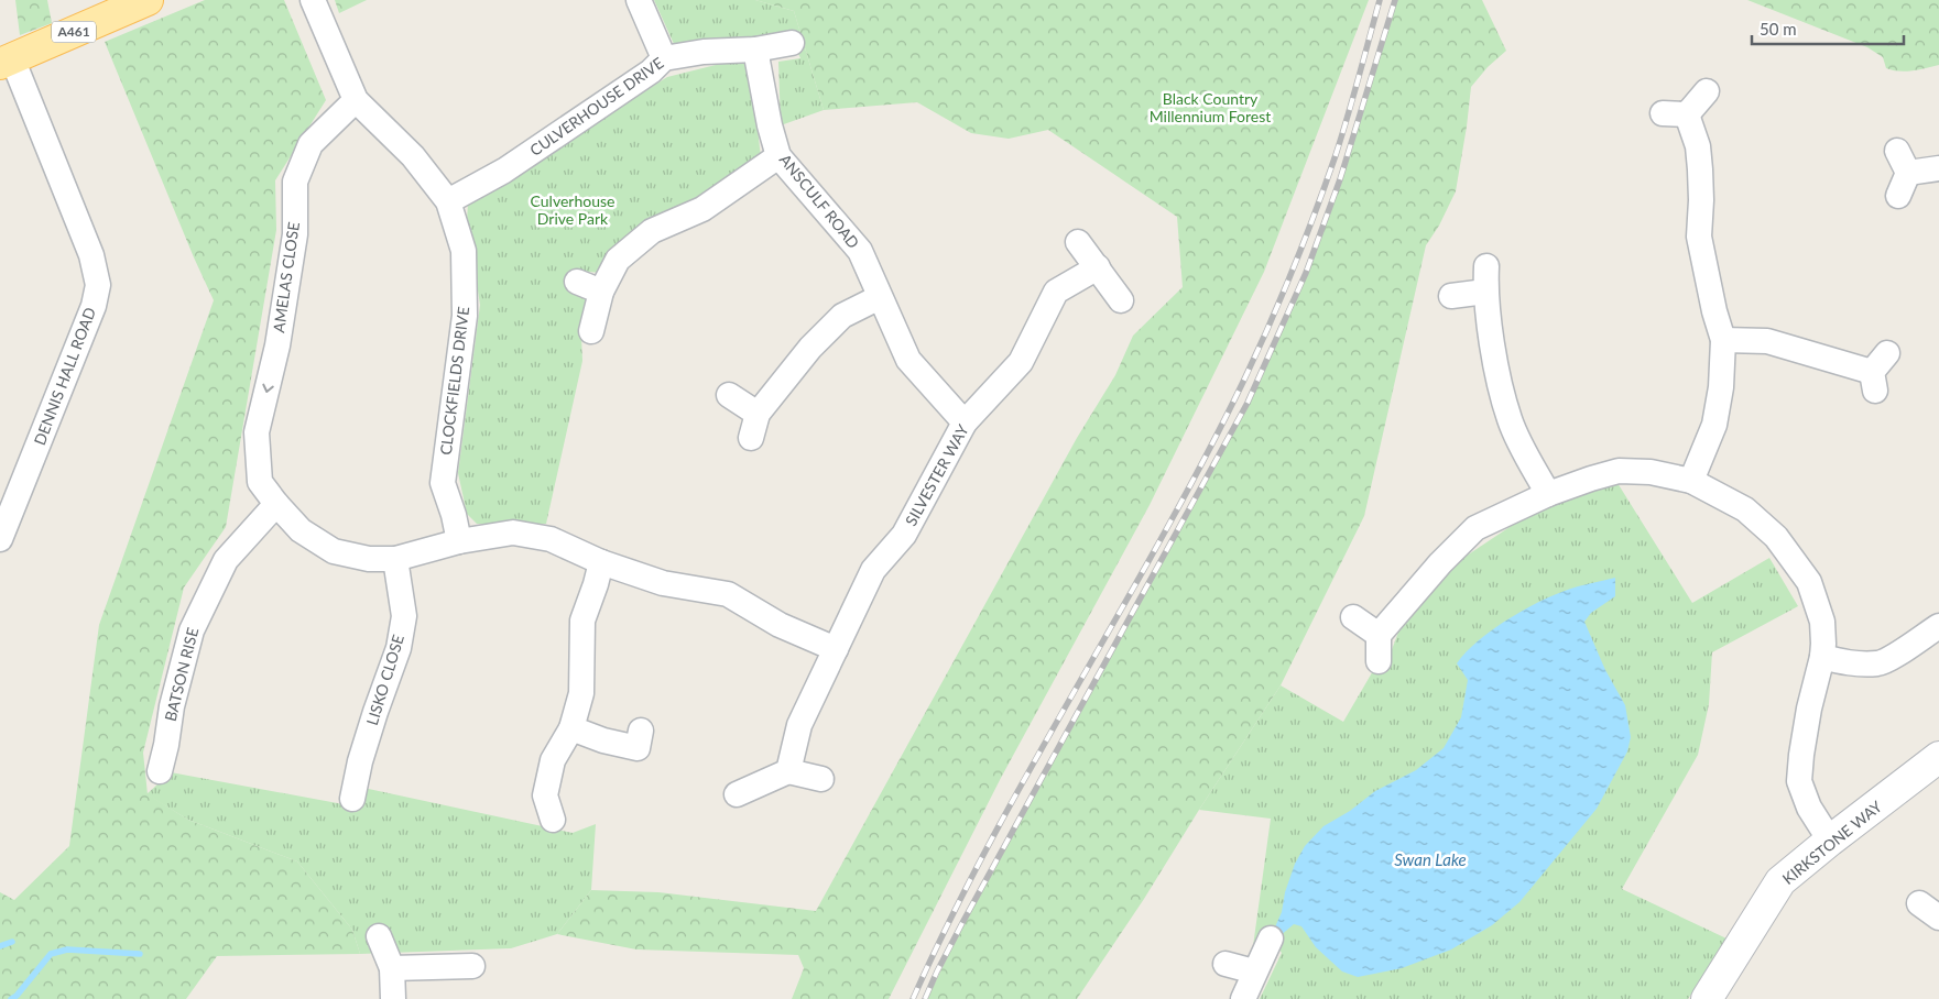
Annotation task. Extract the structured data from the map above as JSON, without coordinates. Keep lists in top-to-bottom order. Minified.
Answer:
{"streets":{"main road":["A461"],"street":["CULVERHOUSE DRIVE","ANSCULF ROAD","AMELAS CLOSE","DENNIS HALL ROAD","CLOCKFIELDS DRIVE","SILVESTER WAY","BATSON RISE","LISKO CLOSE","KIRKSTONE WAY"]},"crossings":[["A461","DENNIS HALL ROAD"],["CULVERHOUSE DRIVE","ANSCULF ROAD"],["CULVERHOUSE DRIVE","CLOCKFIELDS DRIVE"],["ANSCULF ROAD","SILVESTER WAY"],["AMELAS CLOSE","CLOCKFIELDS DRIVE"],["AMELAS CLOSE","SILVESTER WAY"],["AMELAS CLOSE","BATSON RISE"],["AMELAS CLOSE","LISKO CLOSE"]],"one_way":["AMELAS CLOSE"],"water":["Swan Lake"],"parks":["Black Country Millennium Forest","Culverhouse Drive Park"],"scale_bar":"50 m"}
